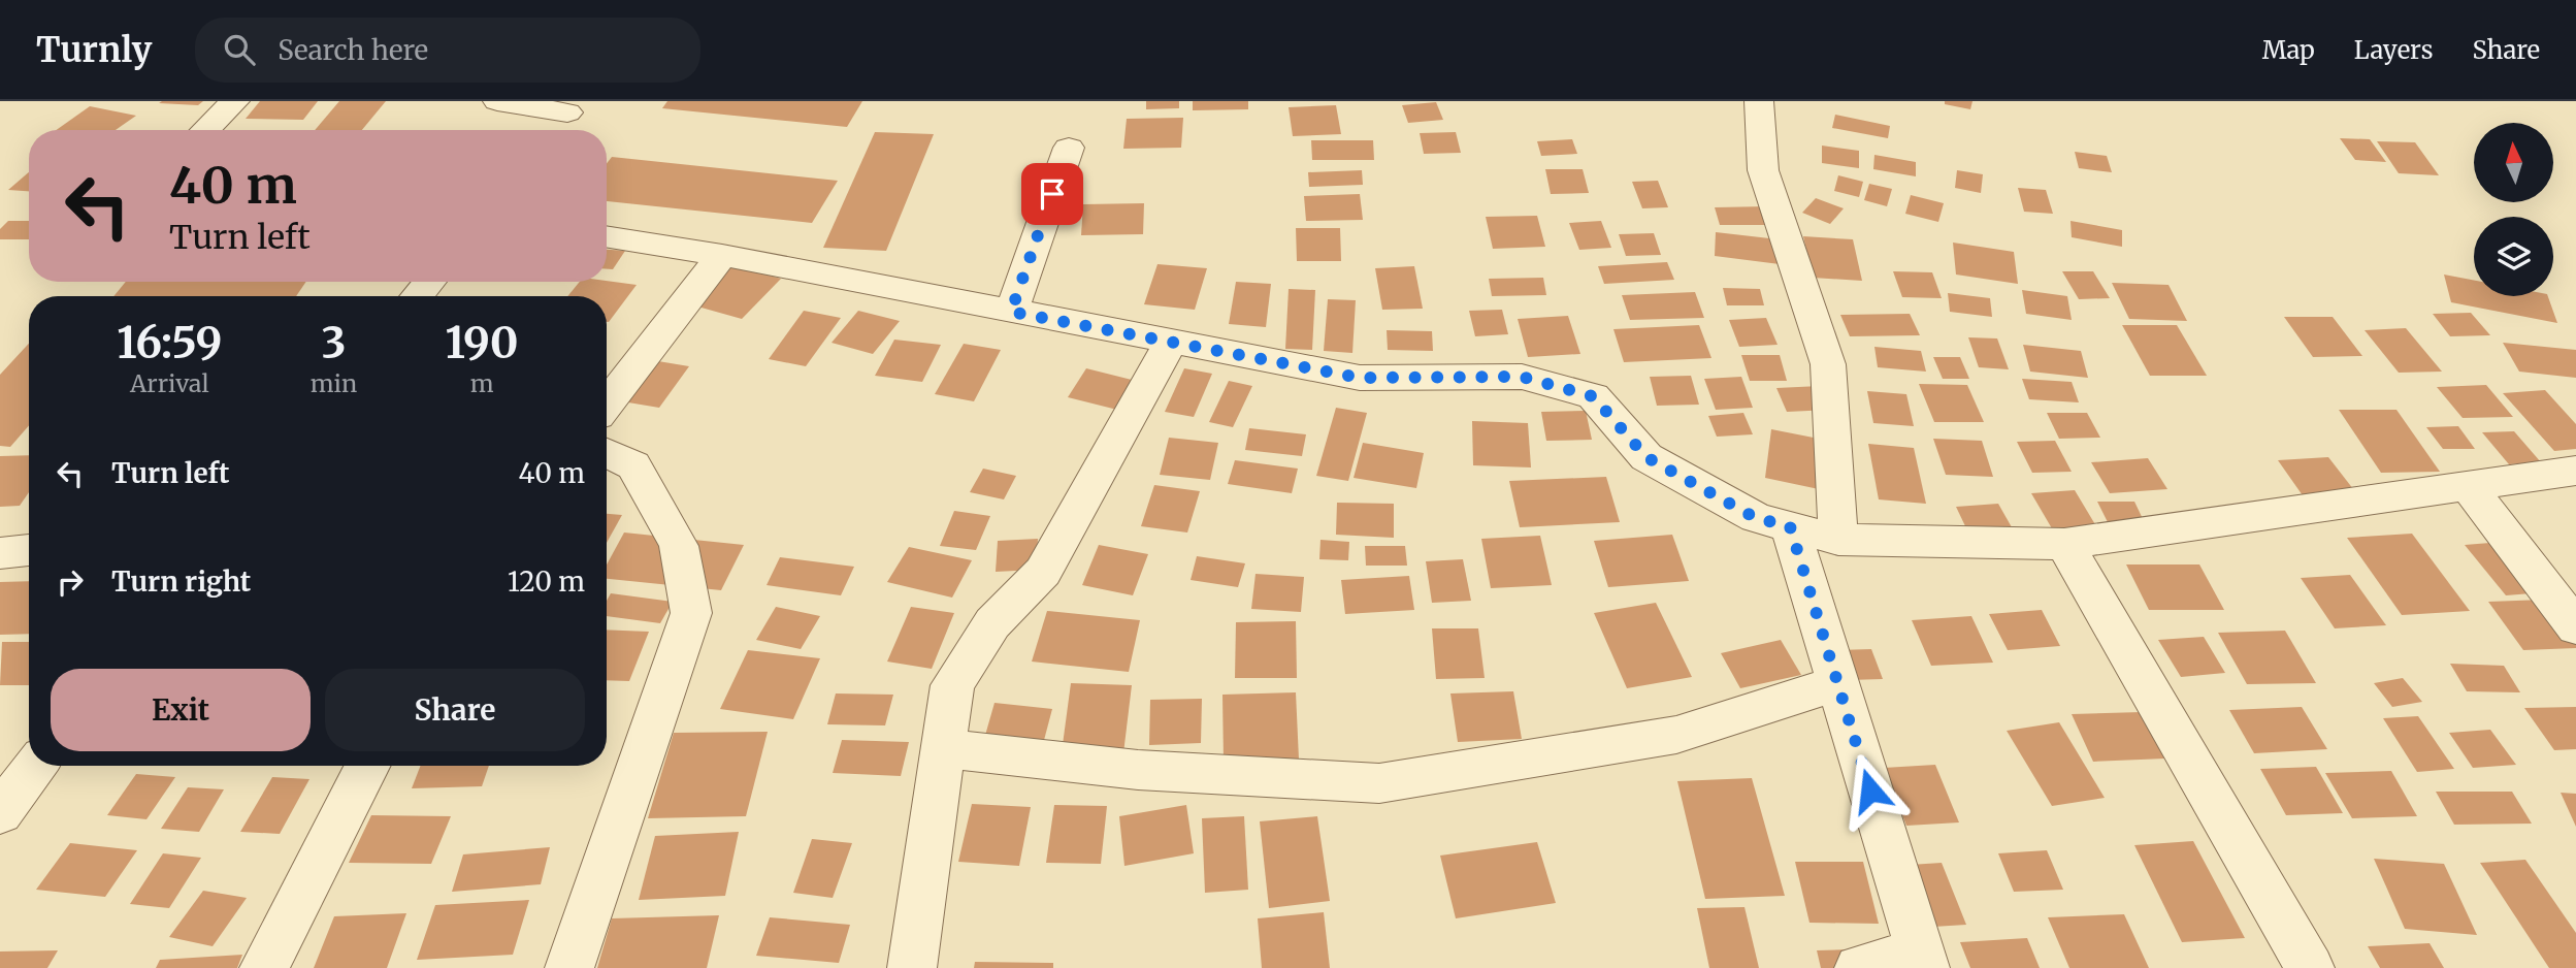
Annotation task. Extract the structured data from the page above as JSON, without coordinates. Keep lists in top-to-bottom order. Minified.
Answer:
{"north":"top","page":{"header":"Turnly","search":"Search here","nav":["Map","Layers","Share"],"turn":["40 m","Turn left"],"eta":["16:59","Arrival","3","min","190","m"],"list":[{"name":"Turn left","value":"40 m"},{"name":"Turn right","value":"120 m"}],"buttons":["Exit","Share"]}}
